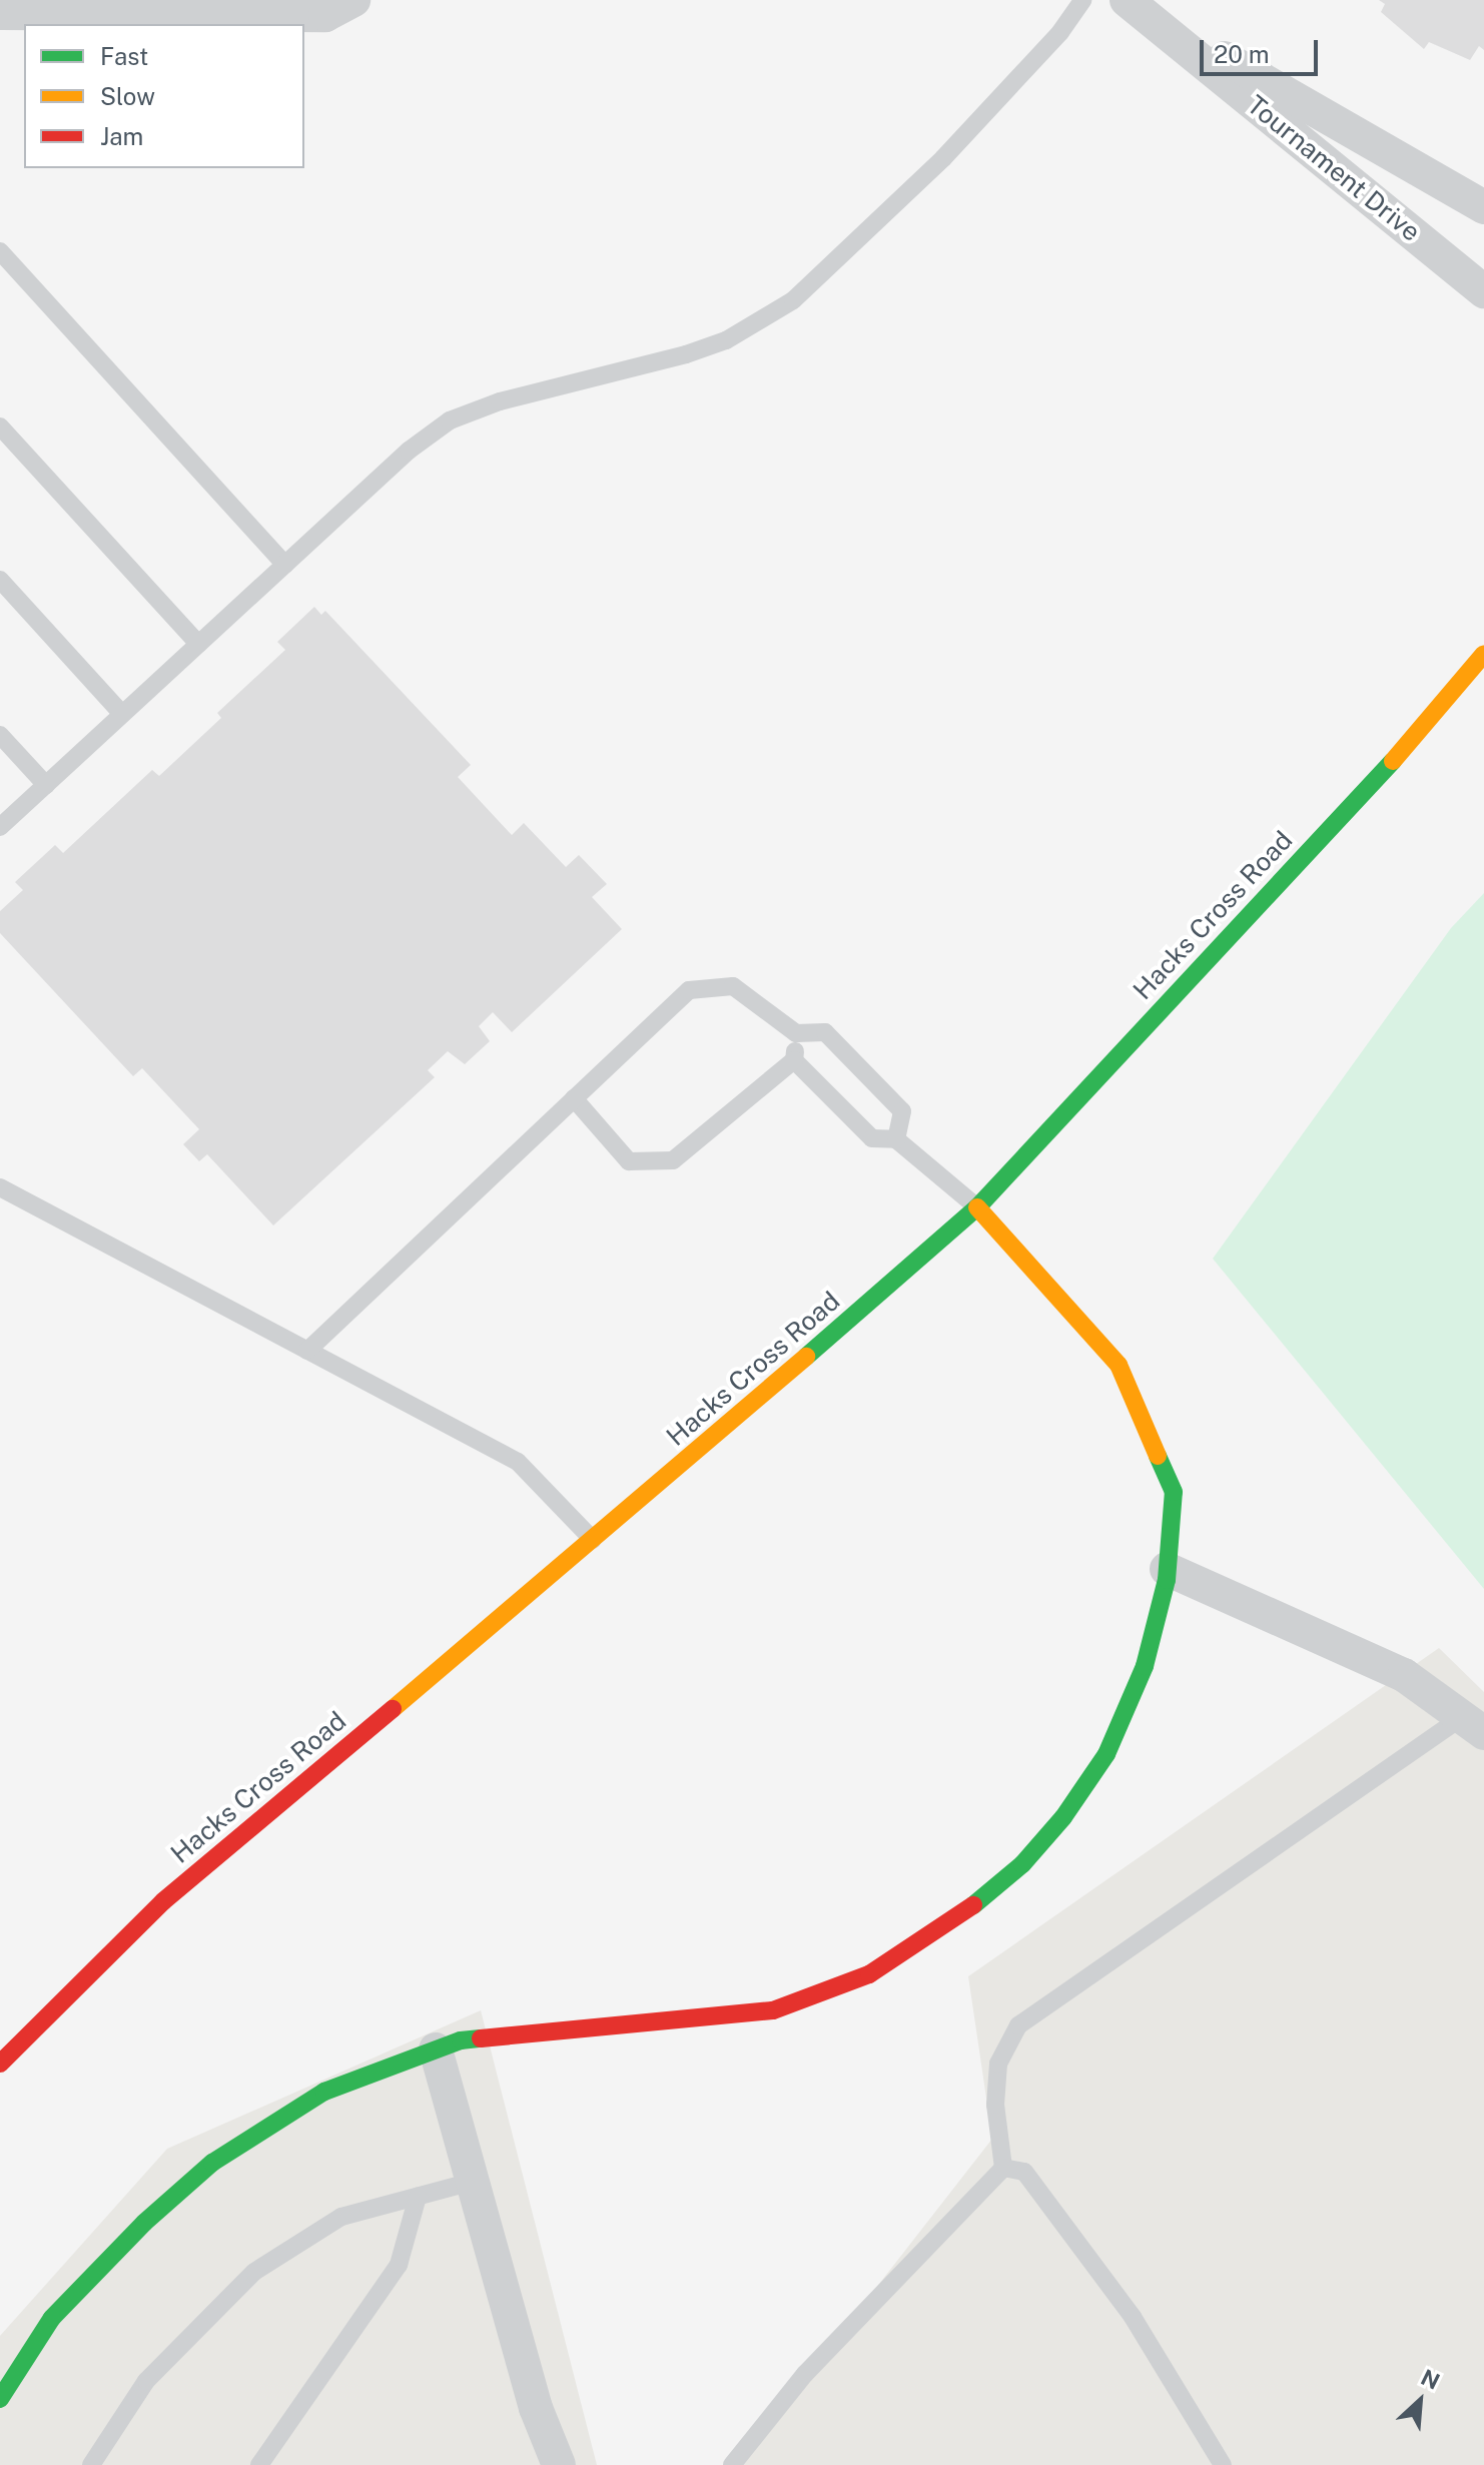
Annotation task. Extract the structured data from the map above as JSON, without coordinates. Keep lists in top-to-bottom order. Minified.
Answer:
{"streets":{"main road":["Hacks Cross Road"],"street":["Tournament Drive"]},"legend":["Fast","Slow","Jam"],"scale_bar":"20 m","north":"top right"}
